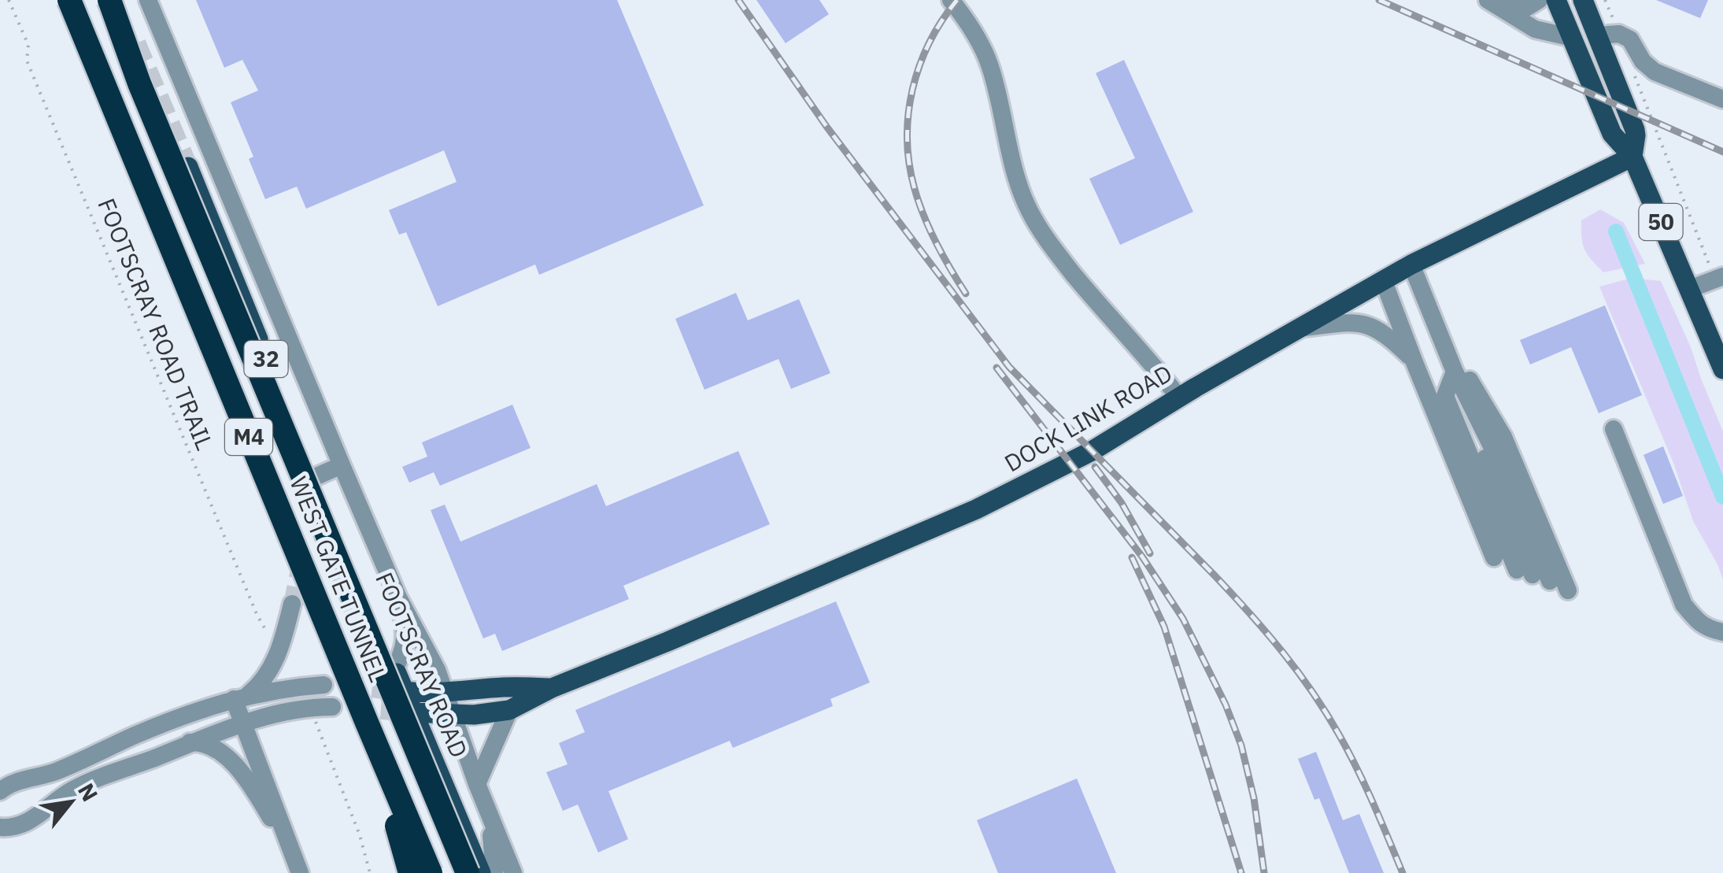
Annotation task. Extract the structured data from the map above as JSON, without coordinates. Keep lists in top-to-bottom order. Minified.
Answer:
{"streets":{"highway":["M4","WEST GATE TUNNEL"],"main road":["50","32","DOCK LINK ROAD","FOOTSCRAY ROAD"],"path":["FOOTSCRAY ROAD TRAIL"]},"crossings":[["50","DOCK LINK ROAD"],["DOCK LINK ROAD","FOOTSCRAY ROAD"]],"north":"top right"}
